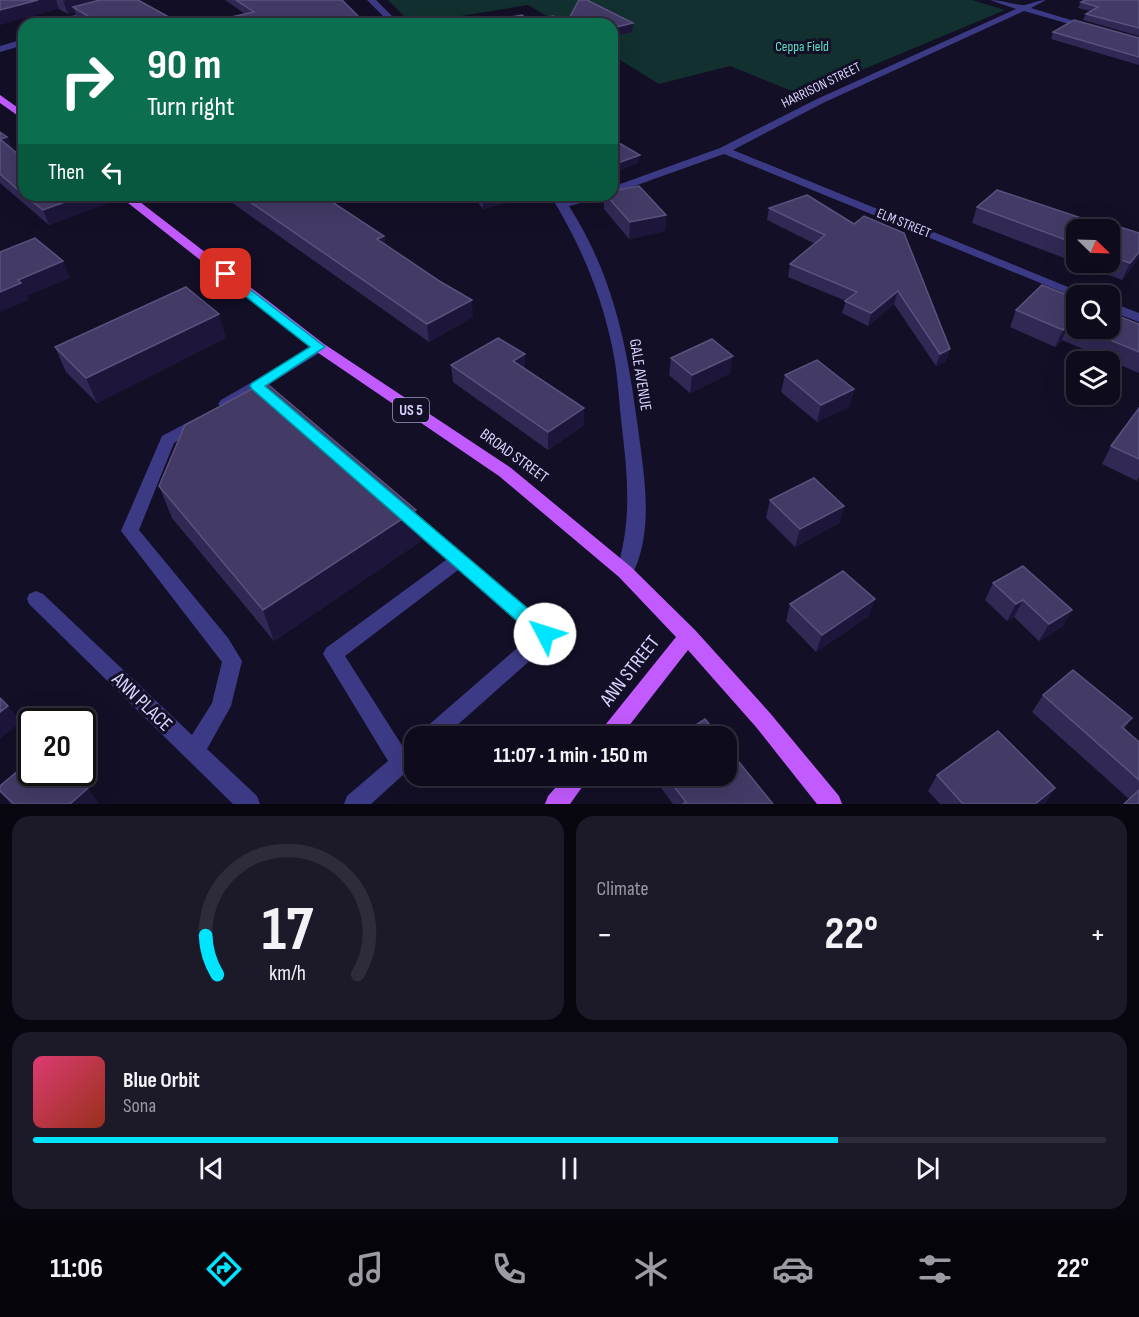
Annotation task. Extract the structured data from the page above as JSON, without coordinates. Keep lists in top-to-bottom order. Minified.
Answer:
{"streets":{"main road":["US 5","BROAD STREET","ANN STREET"],"street":["HARRISON STREET","ELM STREET","GALE AVENUE","ANN PLACE"]},"crossings":[["HARRISON STREET","ELM STREET"],["GALE AVENUE","BROAD STREET"],["BROAD STREET","ANN STREET"]],"parks":["Ceppa Field"],"north":"bottom right","page":{"turn":["90 m","Turn right"],"then":"Then","limit":"20","trip":"11:07 · 1 min · 150 m","tile":"Climate","heat":["−","22°","+"],"song":["Blue Orbit","Sona"],"tabs":["11:06","22°"],"gauge":["17","km/h"]}}
